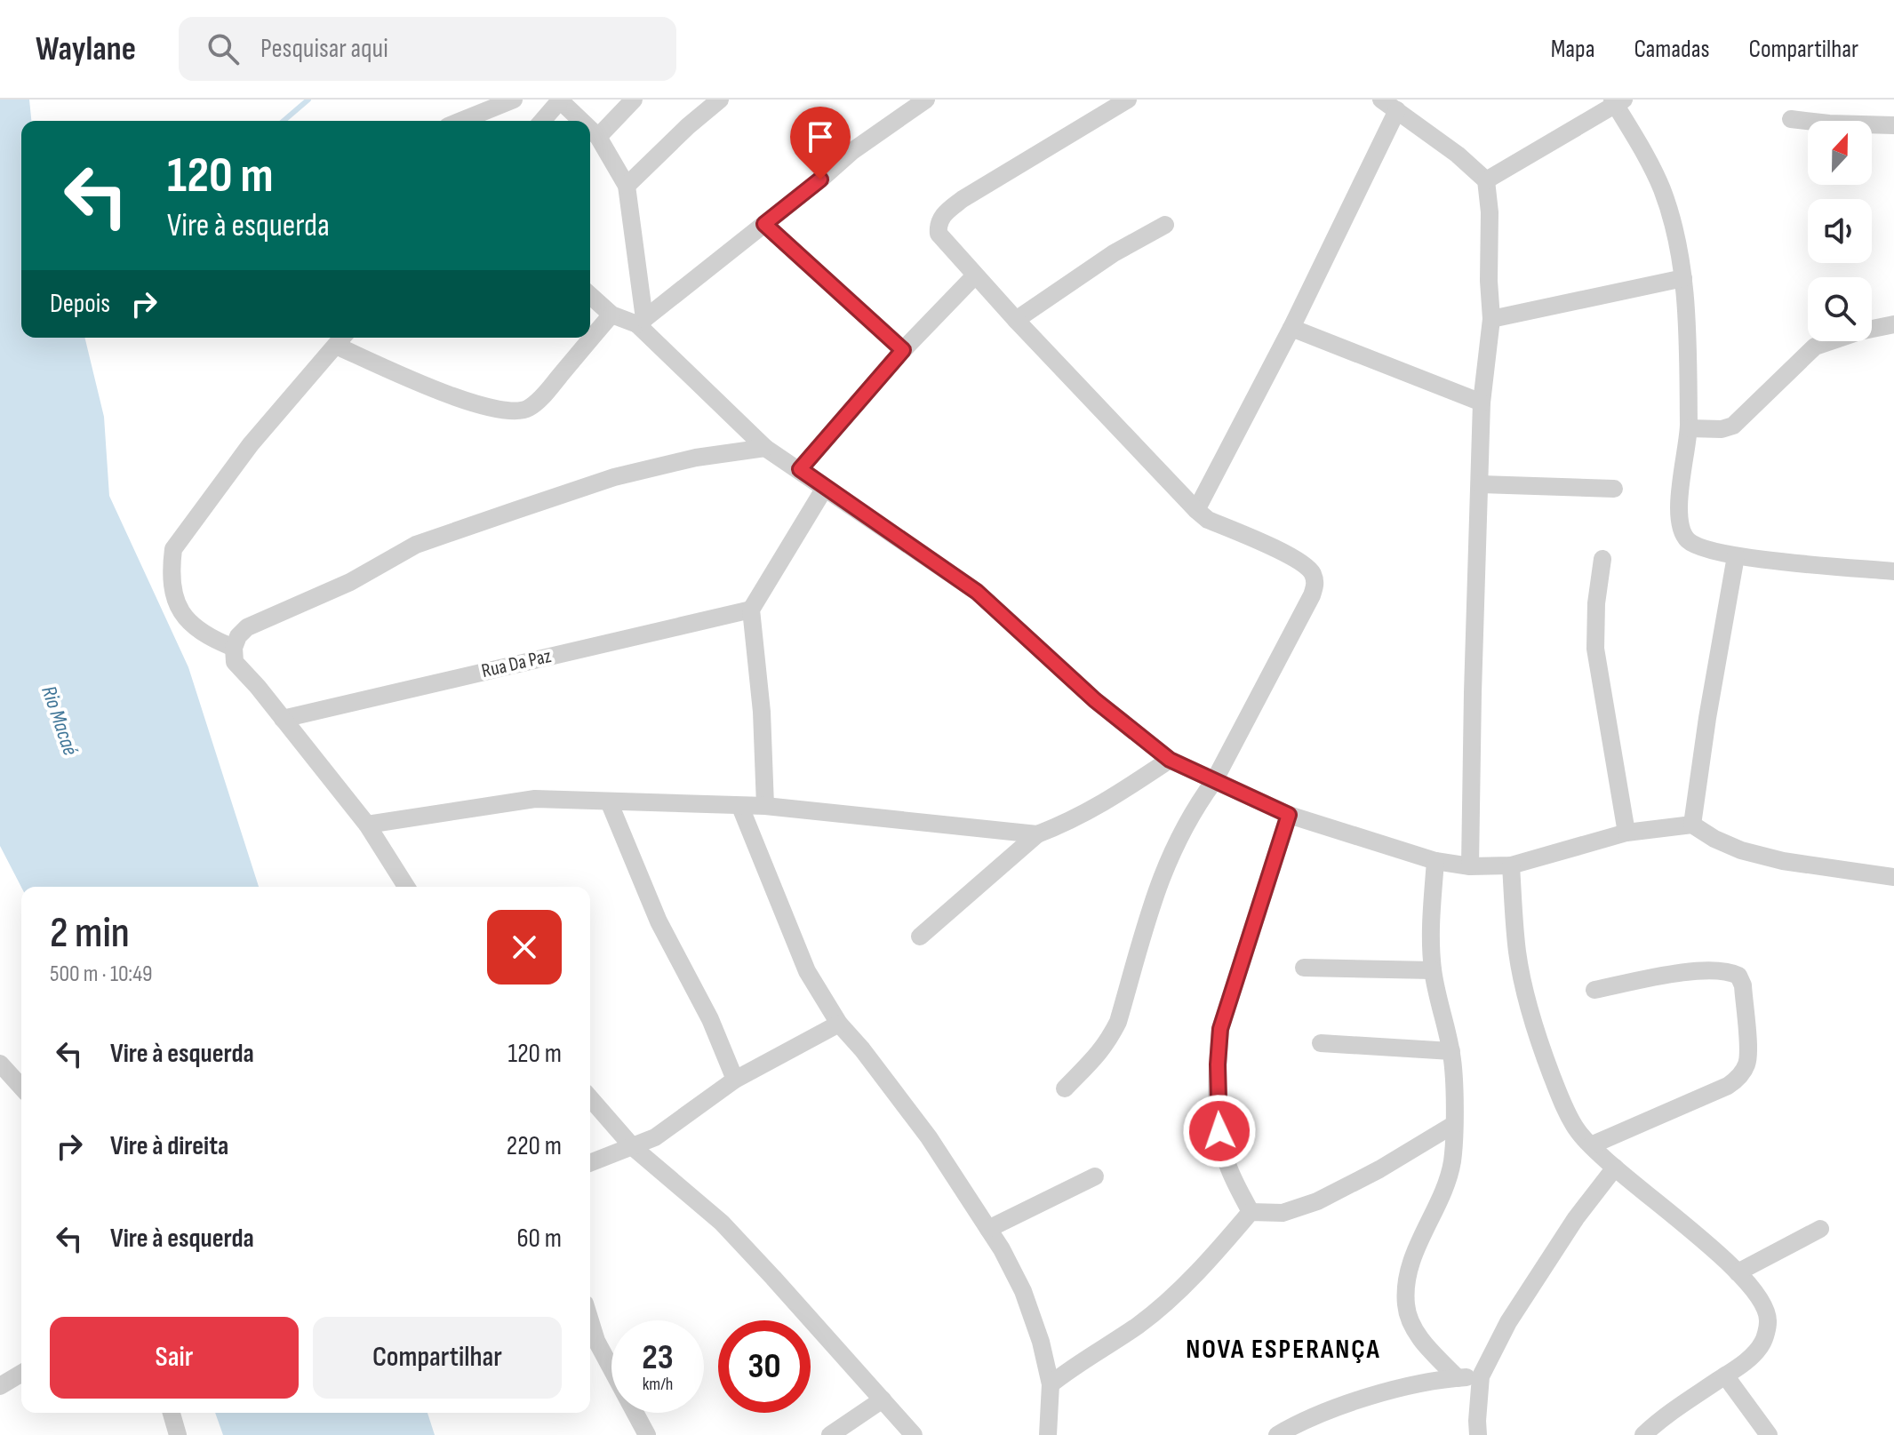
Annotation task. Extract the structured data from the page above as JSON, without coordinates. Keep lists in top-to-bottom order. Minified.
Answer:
{"streets":{"street":["Rua Da Paz"]},"districts":["NOVA ESPERANÇA"],"water":["Rio Macaé"],"north":"top","page":{"header":"Waylane","search":"Pesquisar aqui","nav":["Mapa","Camadas","Compartilhar"],"turn":["120 m","Vire à esquerda"],"then":"Depois","heading":["2 min","500 m · 10:49"],"list":[{"name":"Vire à esquerda","value":"120 m"},{"name":"Vire à direita","value":"220 m"},{"name":"Vire à esquerda","value":"60 m"}],"buttons":["Sair","Compartilhar"],"speed":"23 km/h","limit":"30"}}
